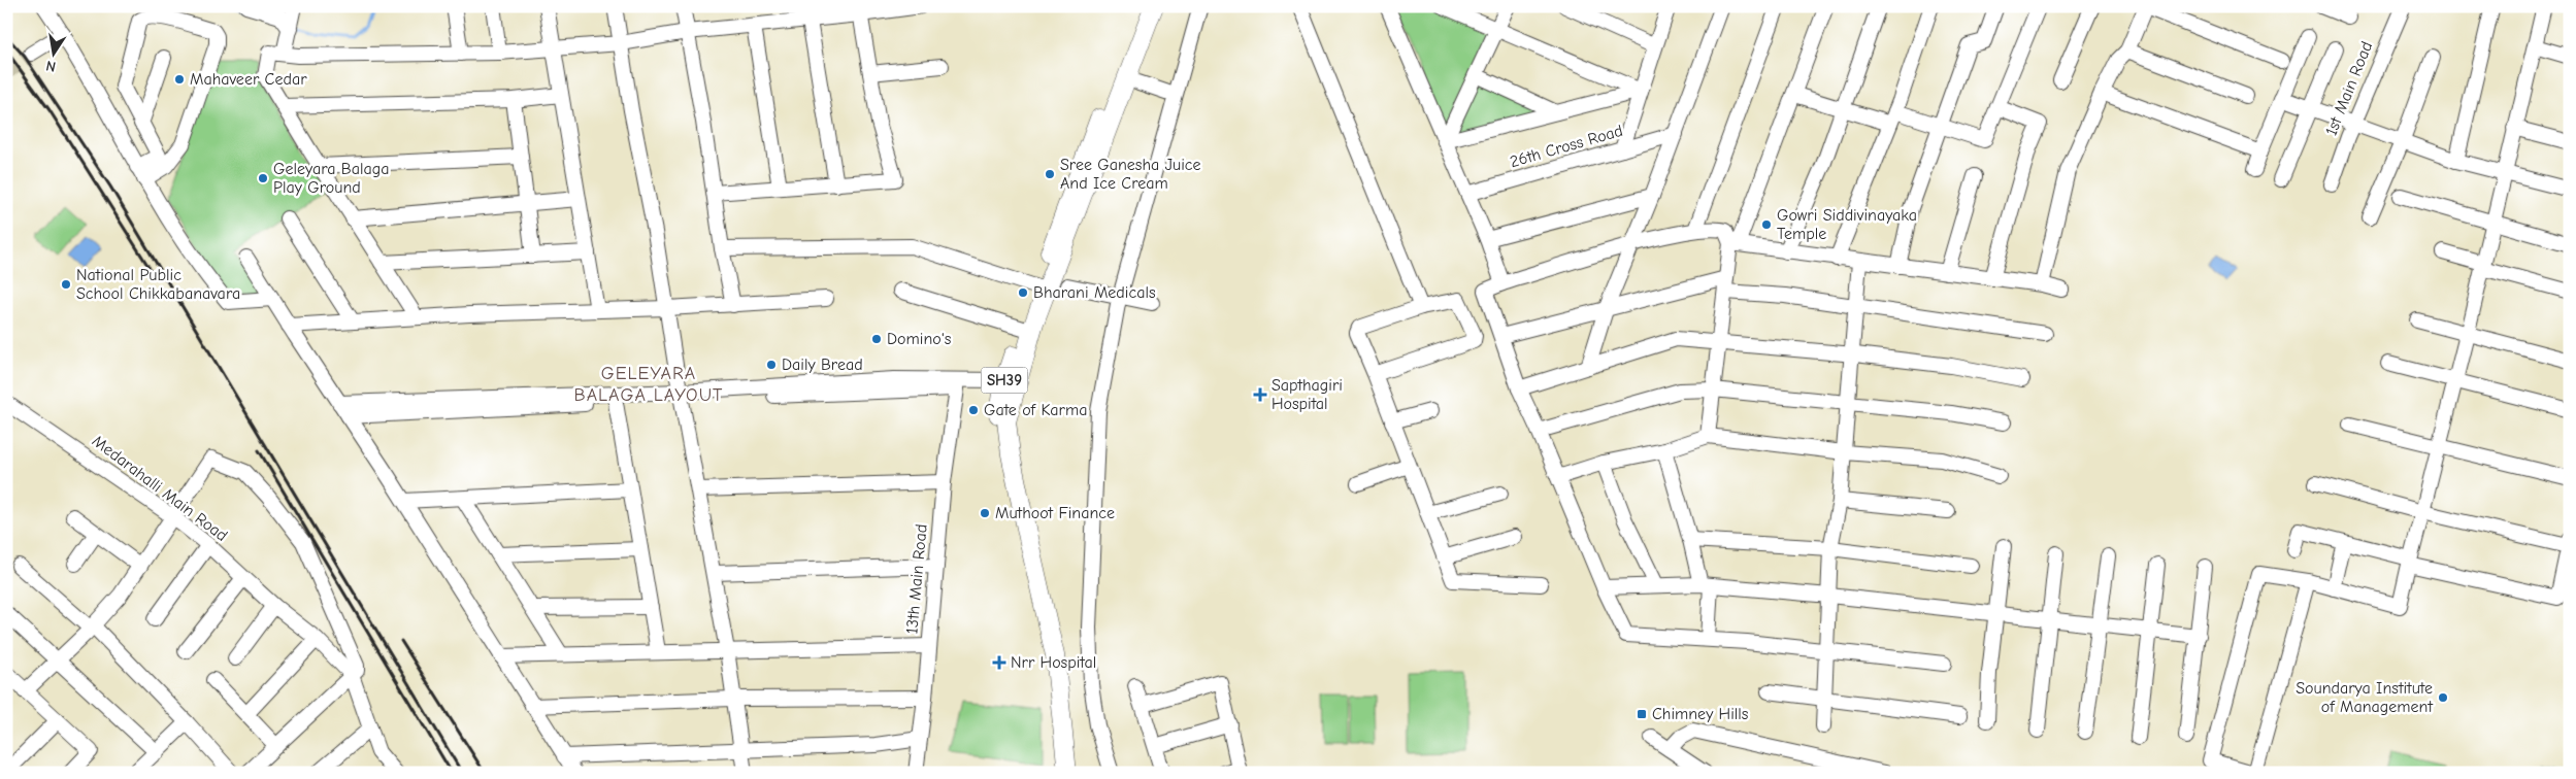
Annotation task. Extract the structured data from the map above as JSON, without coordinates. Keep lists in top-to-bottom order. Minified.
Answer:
{"streets":{"main road":["SH39"],"street":["1st Main Road","26th Cross Road","Medarahalli Main Road","13th Main Road"]},"districts":["GELEYARA BALAGA LAYOUT"],"places":{"other":["Mahaveer Cedar","Sree Ganesha Juice And Ice Cream","Geleyara Balaga Play Ground","Gowri Siddivinayaka Temple","National Public School Chikkabanavara","Bharani Medicals","Domino's","Daily Bread","Gate of Karma","Muthoot Finance","Soundarya Institute of Management"],"health":["Sapthagiri Hospital","Nrr Hospital"],"transit":["Chimney Hills"]},"north":"bottom"}
